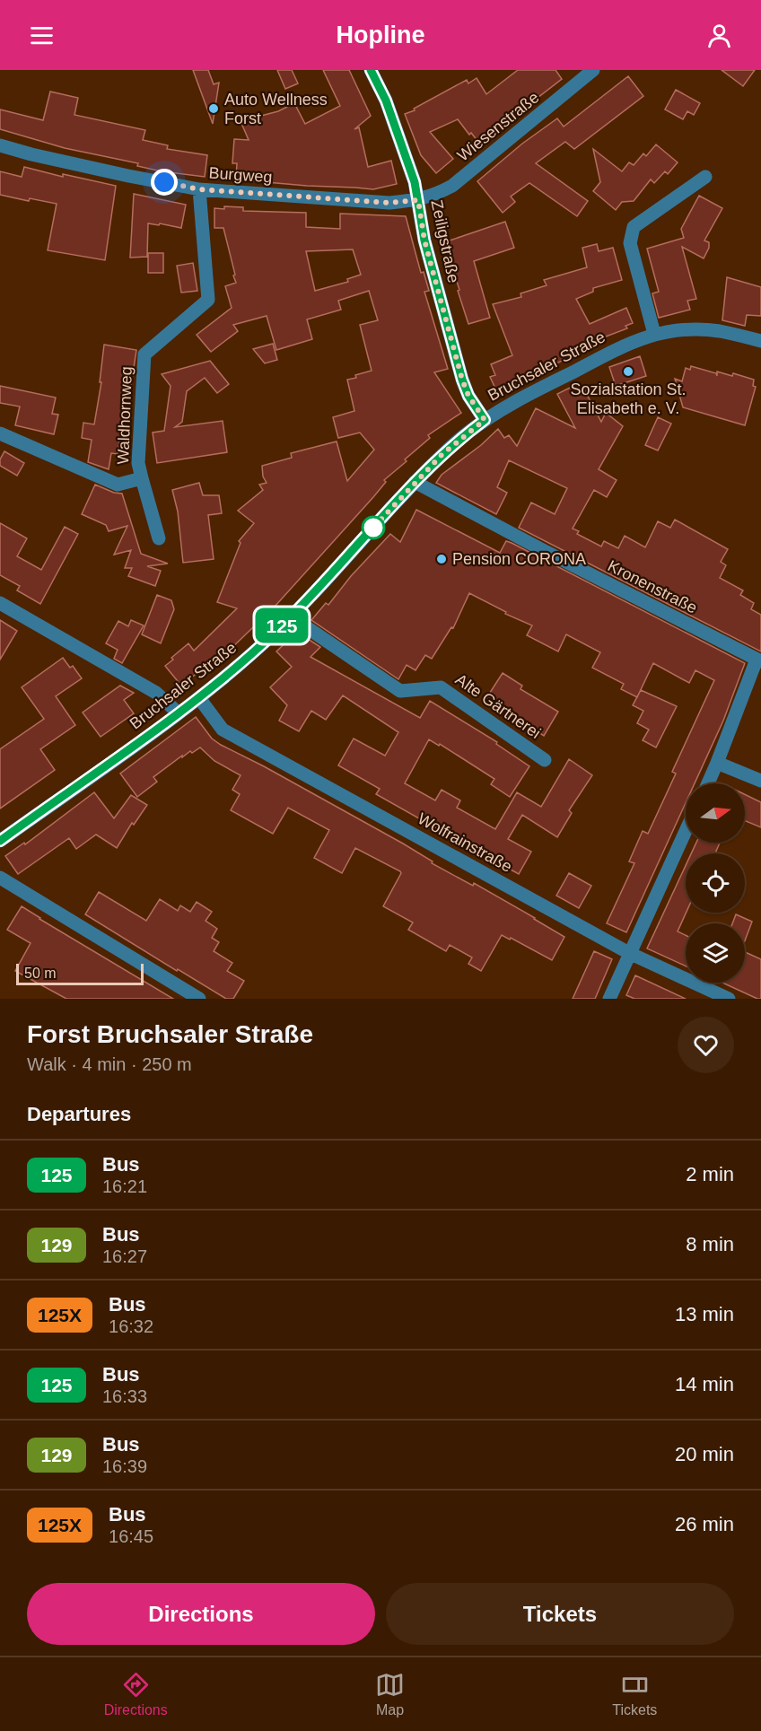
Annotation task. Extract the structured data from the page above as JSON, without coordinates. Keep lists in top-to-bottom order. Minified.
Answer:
{"streets":{"street":["Wiesenstraße","Burgweg","Zeiligstraße","Bruchsaler Straße","Waldhornweg","Kronenstraße","Alte Gärtnerei","Wolfrainstraße"]},"crossings":[["Wiesenstraße","Burgweg"],["Wiesenstraße","Zeiligstraße"],["Burgweg","Zeiligstraße"],["Burgweg","Waldhornweg"],["Zeiligstraße","Bruchsaler Straße"],["Bruchsaler Straße","Kronenstraße"],["Bruchsaler Straße","Alte Gärtnerei"],["Bruchsaler Straße","Wolfrainstraße"]],"places":["Auto Wellness Forst","Sozialstation St. Elisabeth e. V.","Pension CORONA"],"lines":["bus line 125"],"scale_bar":"50 m","north":"right","page":{"header":"Hopline","on_map":"125","scale":"50 m","heading":[["Forst Bruchsaler Straße","Walk · 4 min · 250 m"],"Departures"],"list":[{"mark":"125","name":"Bus","note":"16:21","value":"2 min"},{"mark":"129","name":"Bus","note":"16:27","value":"8 min"},{"mark":"125X","name":"Bus","note":"16:32","value":"13 min"},{"mark":"125","name":"Bus","note":"16:33","value":"14 min"},{"mark":"129","name":"Bus","note":"16:39","value":"20 min"},{"mark":"125X","name":"Bus","note":"16:45","value":"26 min"}],"buttons":["Directions","Tickets"],"tabs":["Directions","Map","Tickets"]}}
